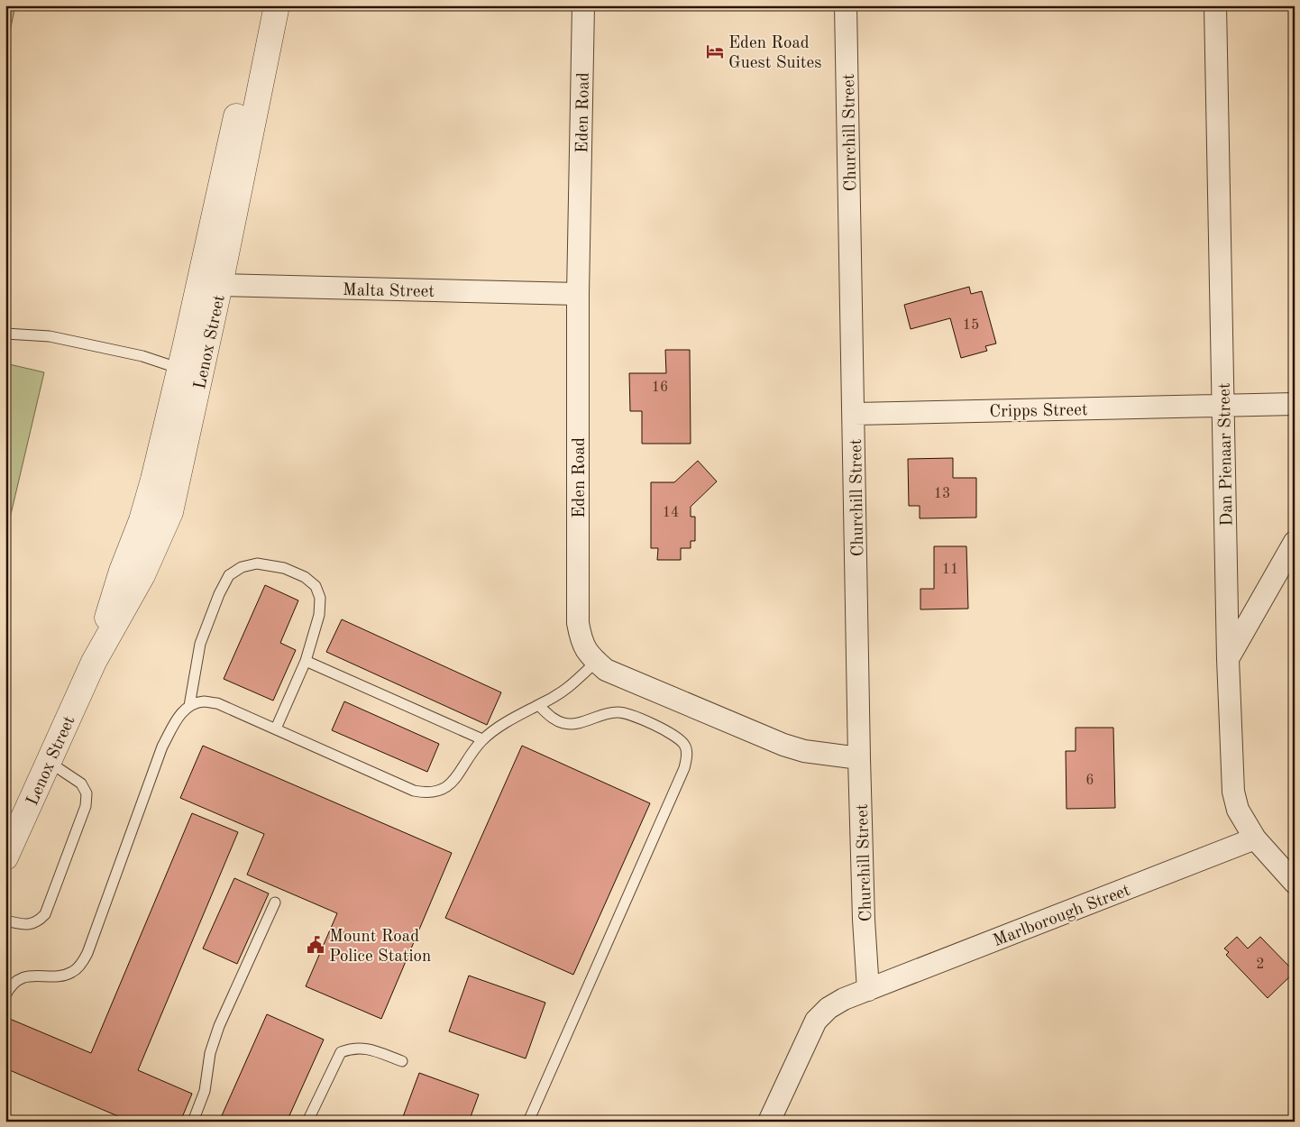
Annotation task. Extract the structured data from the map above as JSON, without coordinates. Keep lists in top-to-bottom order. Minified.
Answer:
{"streets":{"street":["Eden Road","Churchill Street","Malta Street","Lenox Street","Cripps Street","Dan Pienaar Street","Marlborough Street"]},"crossings":[["Eden Road","Churchill Street"],["Eden Road","Malta Street"],["Churchill Street","Cripps Street"],["Churchill Street","Marlborough Street"],["Malta Street","Lenox Street"],["Cripps Street","Dan Pienaar Street"],["Dan Pienaar Street","Marlborough Street"]],"places":{"hotel":["Eden Road Guest Suites"],"public building":["Mount Road Police Station"]},"house_numbers":["15","16","13","14","11","6","2"]}
